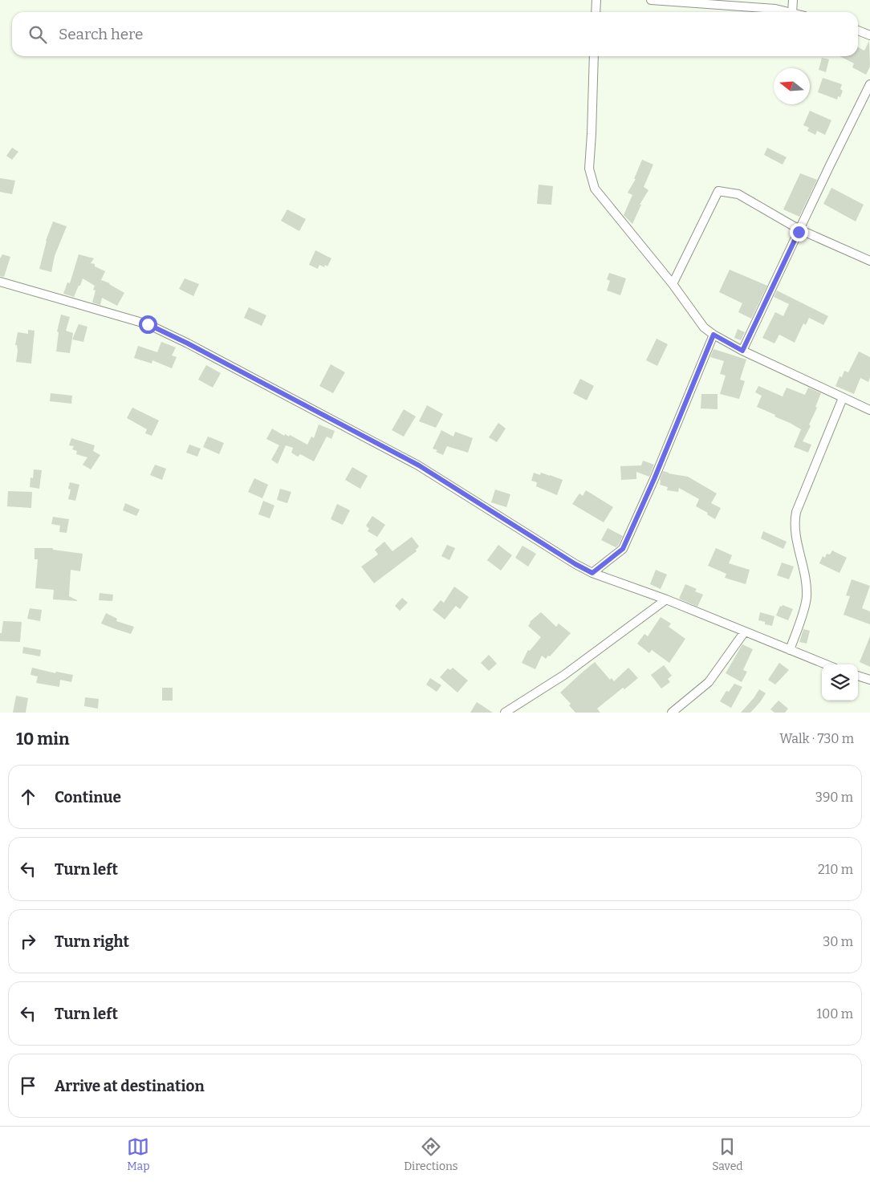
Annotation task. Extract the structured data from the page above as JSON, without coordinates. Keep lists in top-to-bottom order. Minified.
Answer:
{"north":"left","page":{"search":"Search here","heading":["10 min","Walk · 730 m"],"list":[["Continue","390 m"],["Turn left","210 m"],["Turn right","30 m"],["Turn left","100 m"],"Arrive at destination"],"nav":["Map","Directions","Saved"]}}
